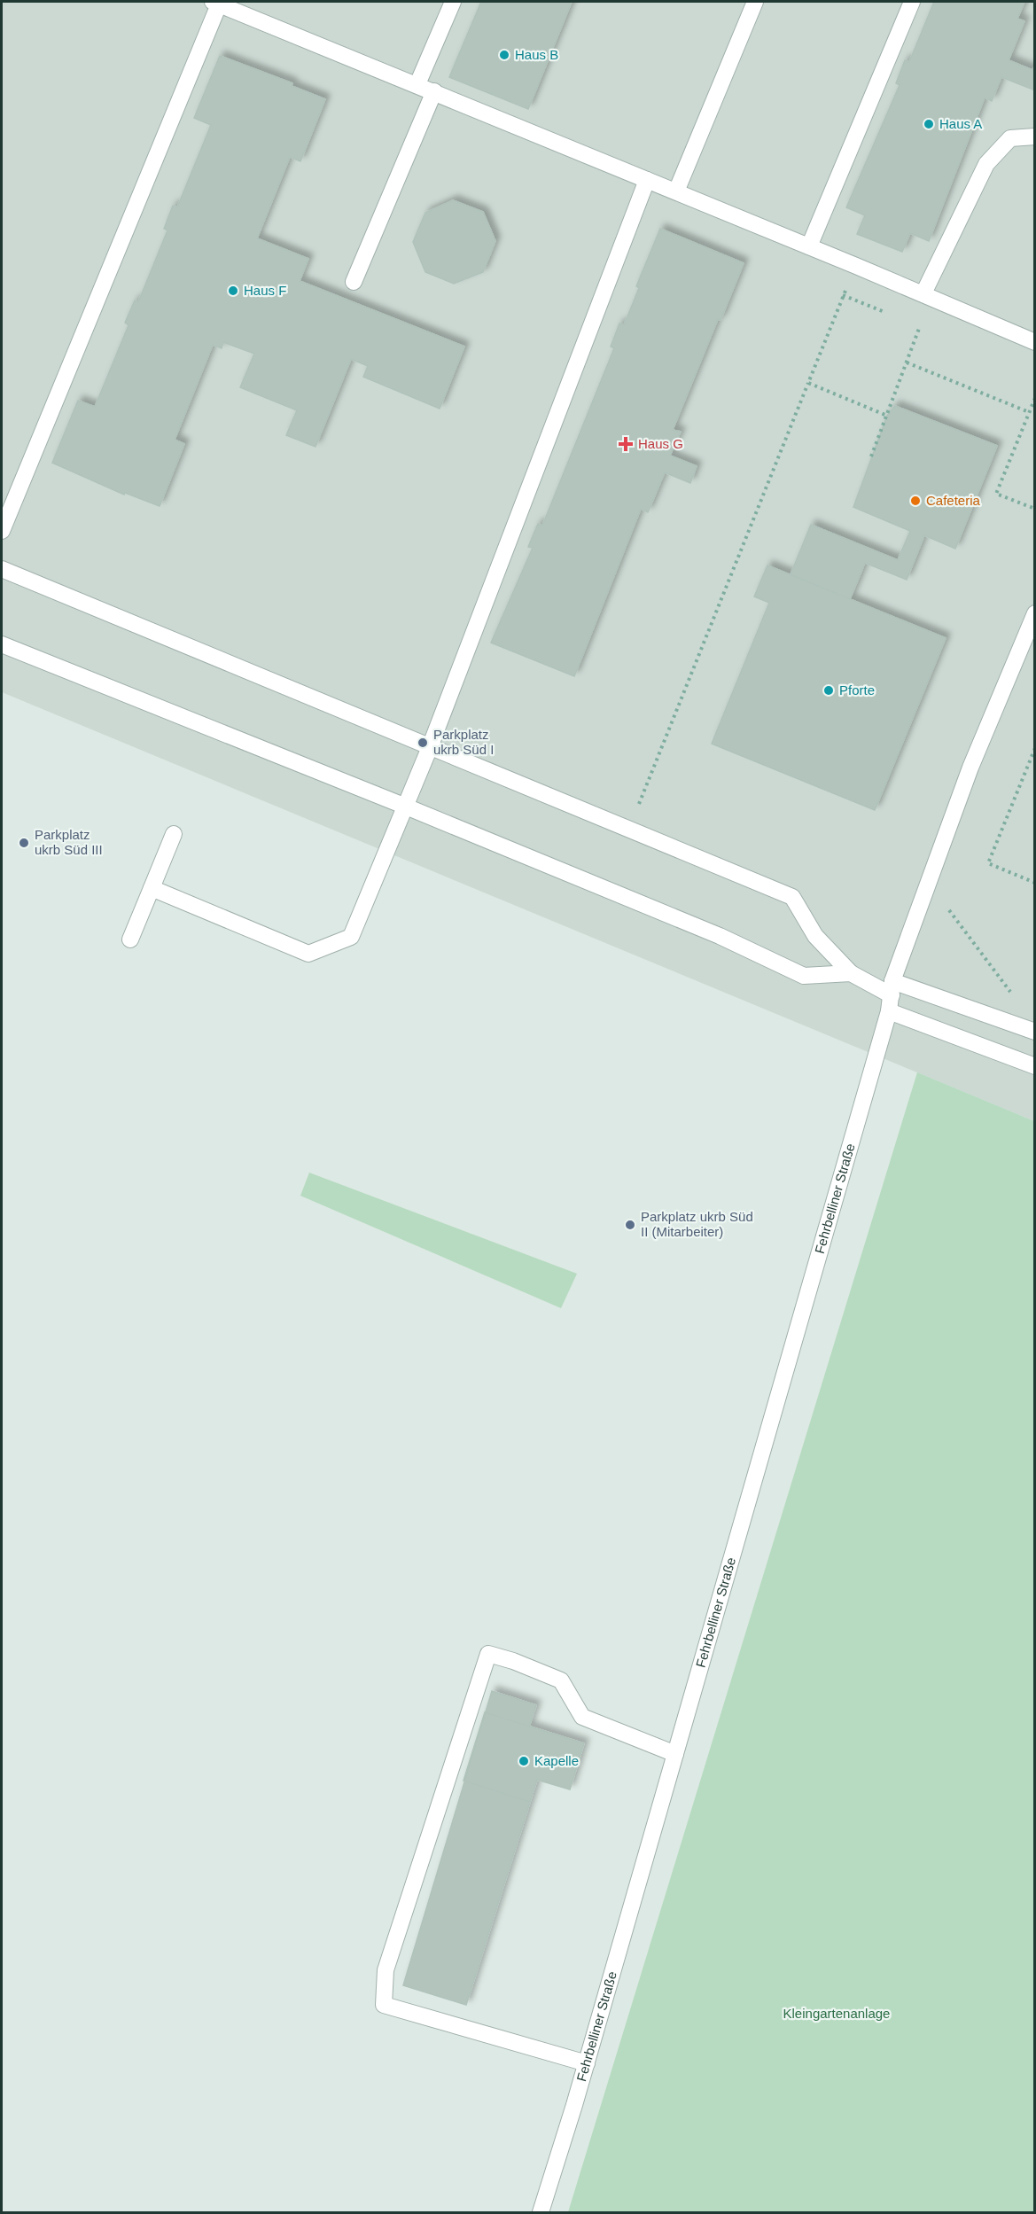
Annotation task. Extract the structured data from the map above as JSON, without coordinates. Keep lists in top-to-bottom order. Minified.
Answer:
{"streets":{"lane":["Fehrbelliner Straße"]},"parks":["Kleingartenanlage"],"places":{"other":["Haus B","Haus A","Haus F","Cafeteria","Pforte","Parkplatz ukrb Süd I","Parkplatz ukrb Süd III","Parkplatz ukrb Süd II (Mitarbeiter)","Kapelle"],"health":["Haus G"]}}
